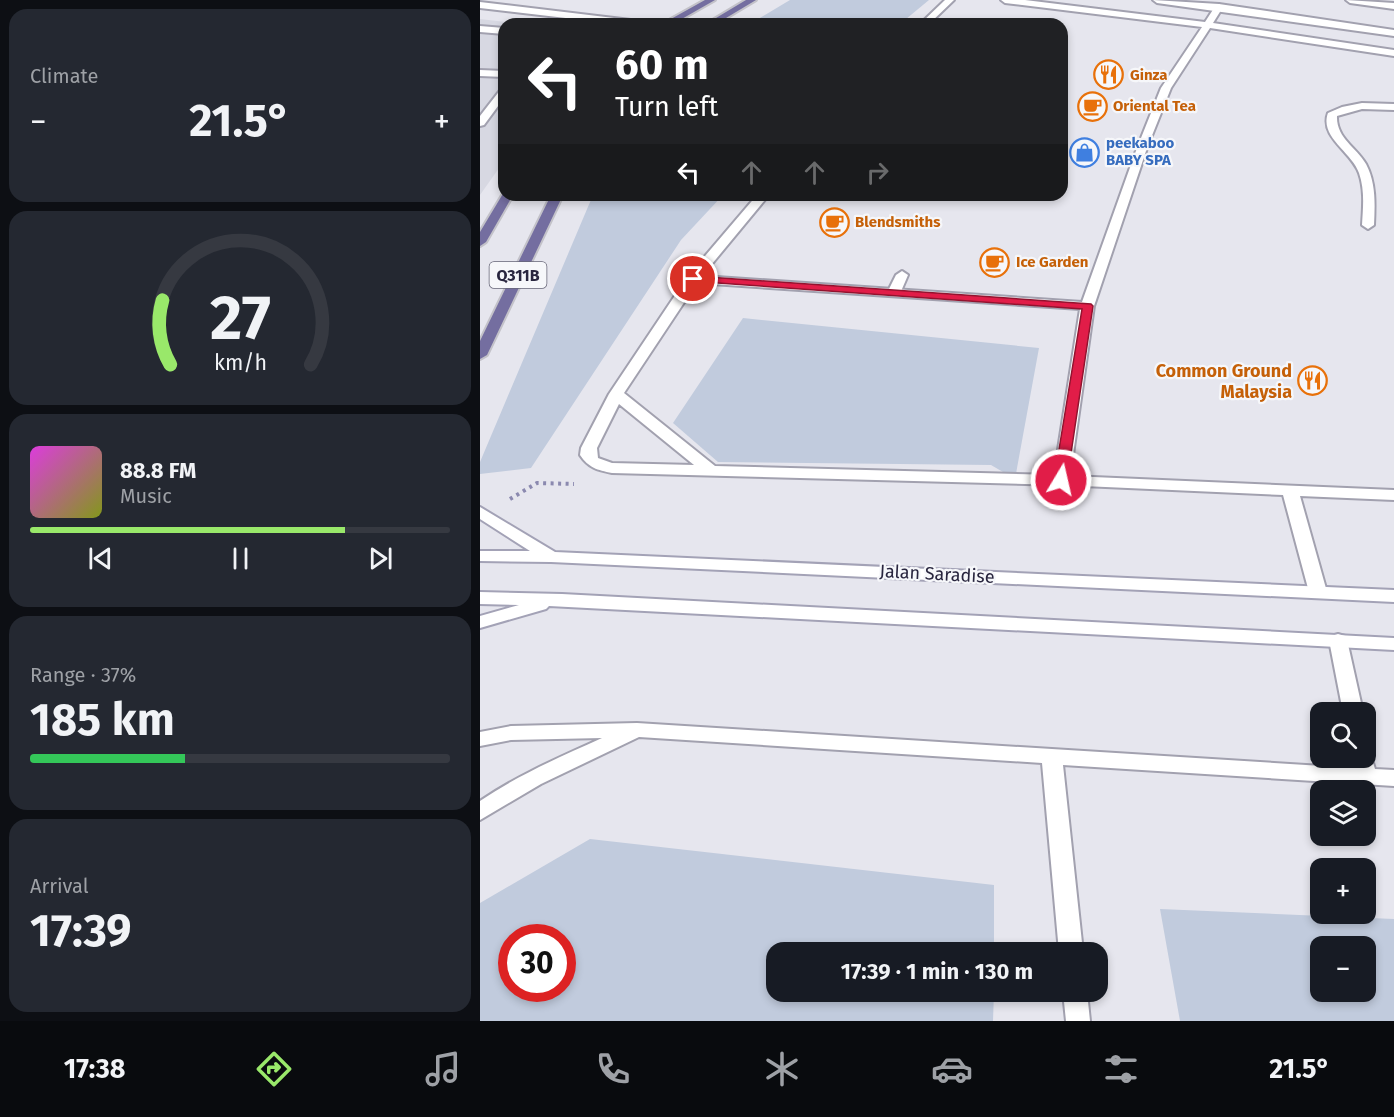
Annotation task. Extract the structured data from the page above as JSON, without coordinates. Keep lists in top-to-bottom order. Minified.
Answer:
{"streets":{"main road":["Q311B"],"street":["Jalan Saradise"]},"places":{"restaurant":["Ginza","Common Ground Malaysia"],"cafe":["Oriental Tea","Blendsmiths","Ice Garden"],"shop":["peekaboo BABY SPA"]},"page":{"tile":["Climate",["Range · 37%","185 km"],["Arrival","17:39"]],"turn":["60 m","Turn left"],"heat":["−","21.5°","+"],"song":["88.8 FM","Music"],"map_buttons":["+","−"],"limit":"30","trip":"17:39 · 1 min · 130 m","tabs":["17:38","21.5°"],"gauge":["27","km/h"]}}
